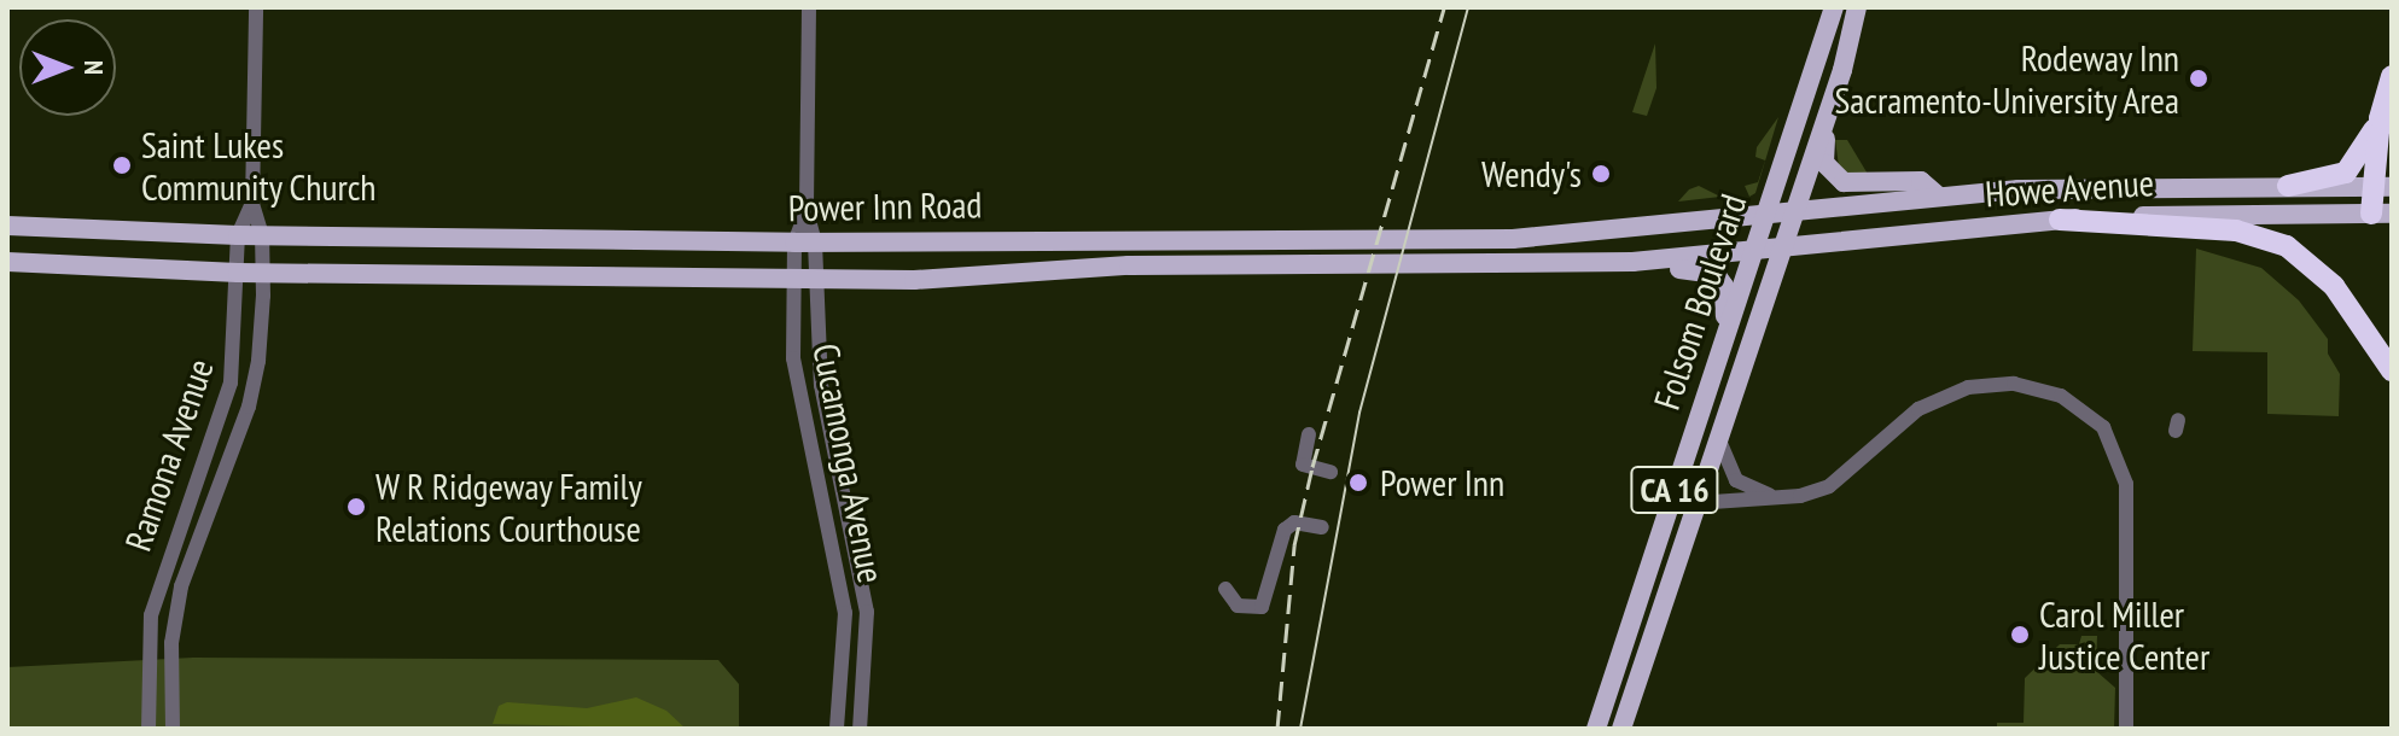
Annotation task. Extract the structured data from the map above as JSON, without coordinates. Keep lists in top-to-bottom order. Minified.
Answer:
{"streets":{"main road":["Howe Avenue","Power Inn Road","Folsom Boulevard","CA 16"],"street":["Ramona Avenue","Cucamonga Avenue"]},"crossings":[["Howe Avenue","Power Inn Road"],["Howe Avenue","Folsom Boulevard"],["Power Inn Road","Folsom Boulevard"],["Power Inn Road","Ramona Avenue"],["Power Inn Road","Cucamonga Avenue"]],"places":["Rodeway Inn Sacramento-University Area","Saint Lukes Community Church","Wendy's","Power Inn","W R Ridgeway Family Relations Courthouse","Carol Miller Justice Center"],"north":"right"}
